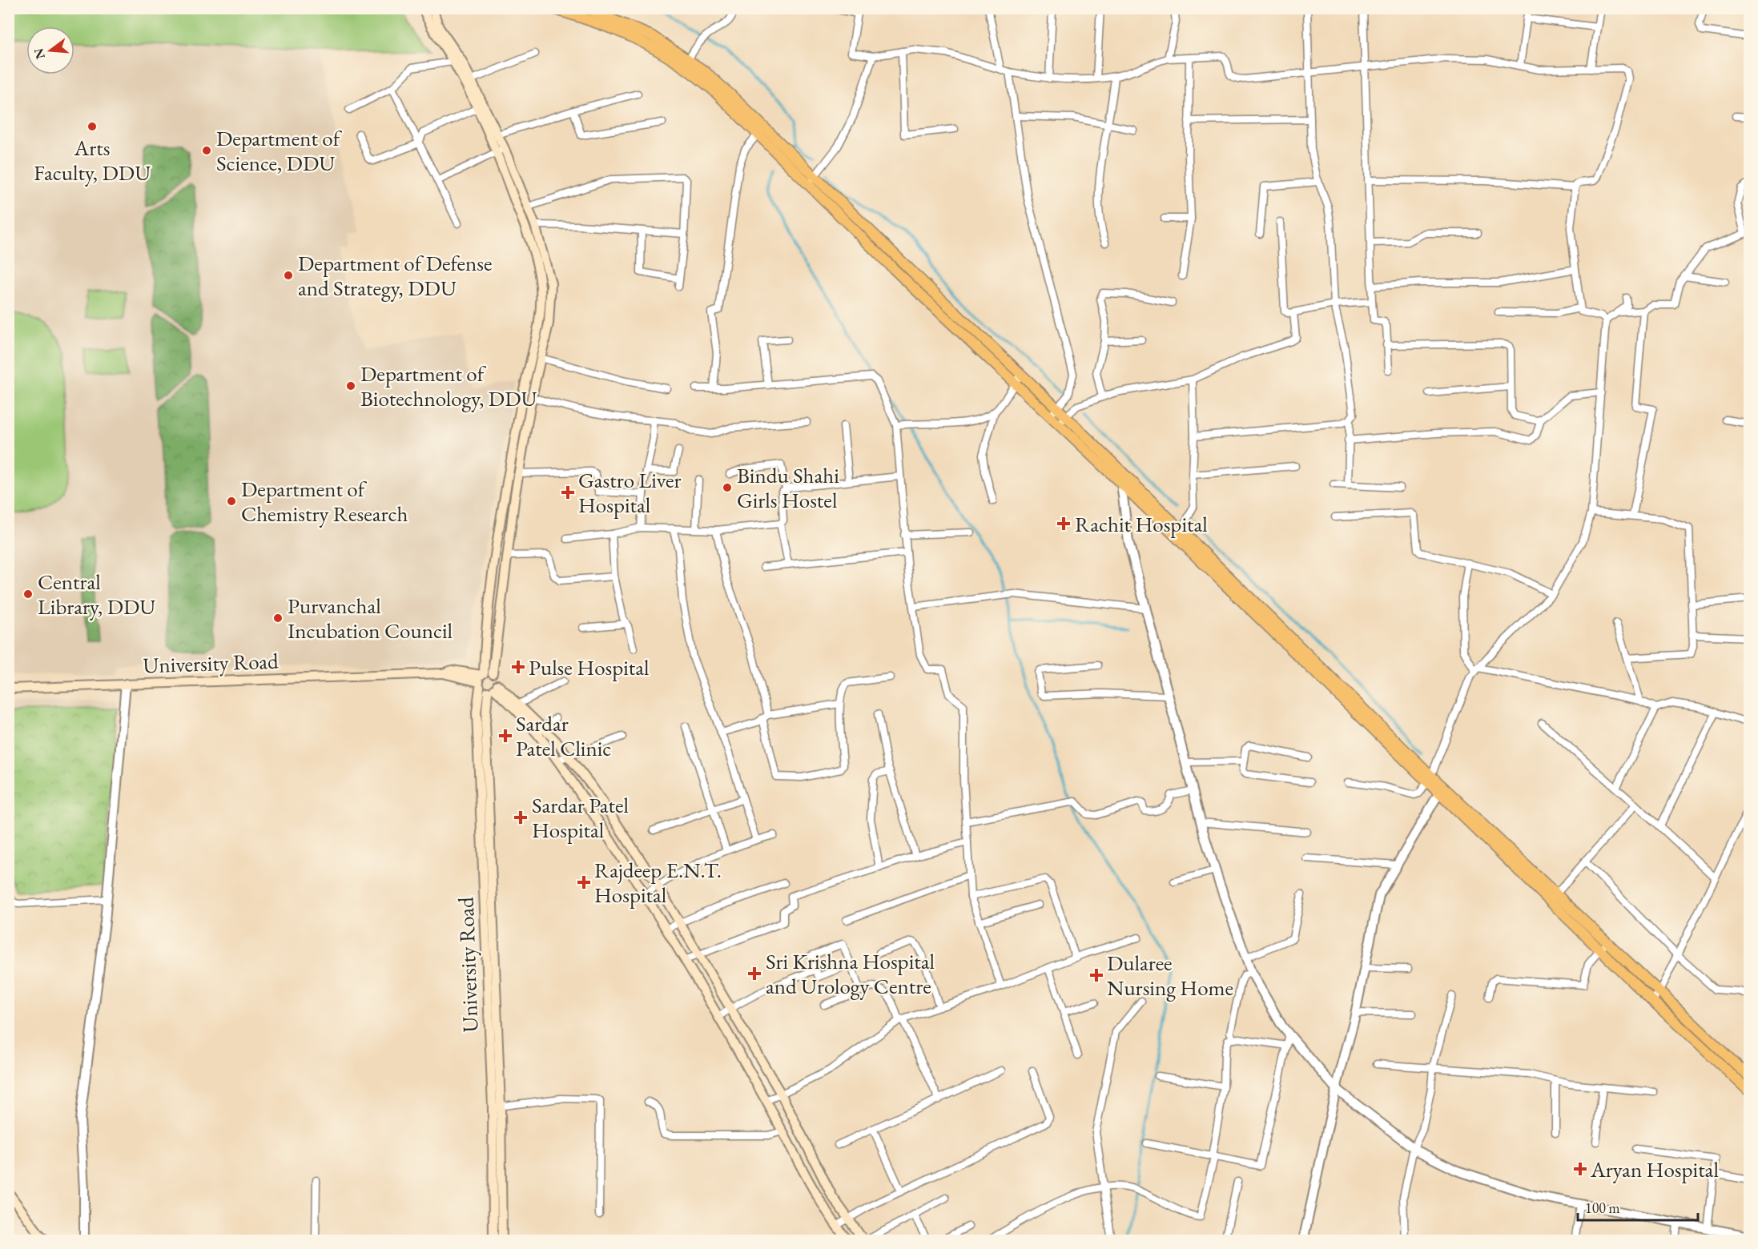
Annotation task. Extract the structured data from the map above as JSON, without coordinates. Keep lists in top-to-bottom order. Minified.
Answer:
{"streets":{"main road":["University Road"]},"places":{"other":["Arts Faculty, DDU","Department of Science, DDU","Department of Defense and Strategy, DDU","Department of Biotechnology, DDU","Bindu Shahi Girls Hostel","Department of Chemistry Research","Central Library, DDU","Purvanchal Incubation Council"],"health":["Gastro Liver Hospital","Rachit Hospital","Pulse Hospital","Sardar Patel Clinic","Sardar Patel Hospital","Rajdeep E.N.T. Hospital","Sri Krishna Hospital and Urology Centre","Dularee Nursing Home","Aryan Hospital"]},"scale_bar":"100 m","north":"left"}
